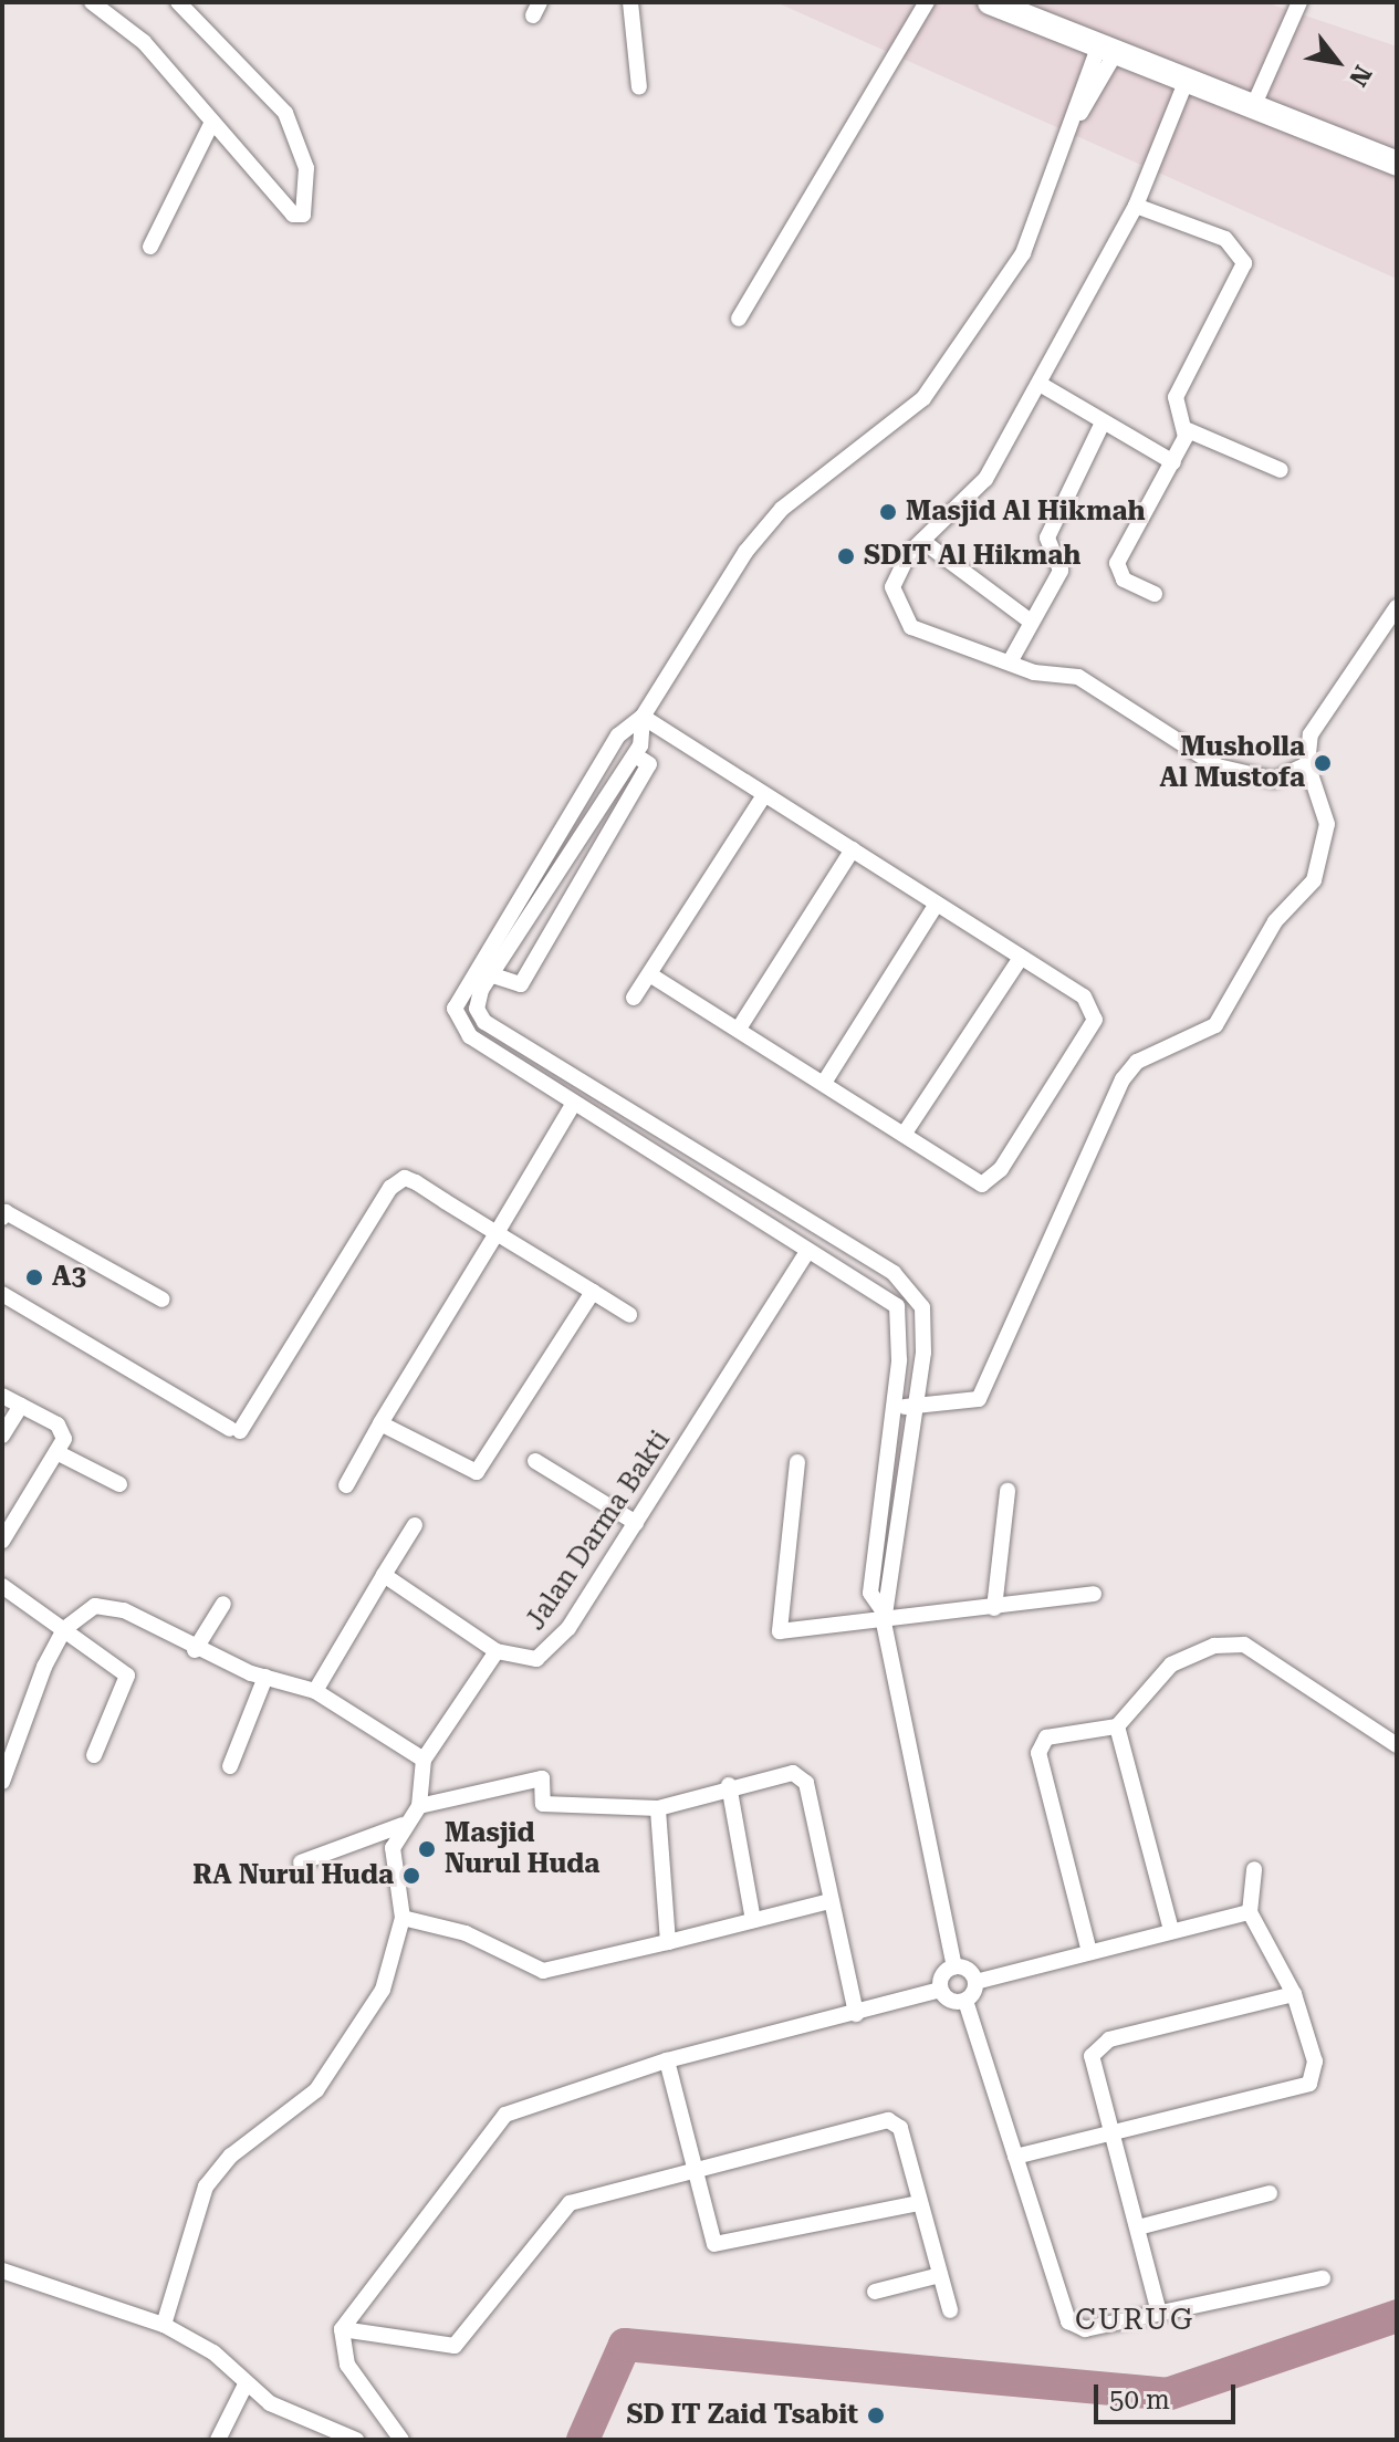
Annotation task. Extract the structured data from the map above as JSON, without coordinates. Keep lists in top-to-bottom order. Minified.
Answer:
{"streets":{"street":["Jalan Darma Bakti"]},"districts":["CURUG"],"places":["Masjid Al Hikmah","SDIT Al Hikmah","Musholla Al Mustofa","A3","Masjid Nurul Huda","RA Nurul Huda","SD IT Zaid Tsabit"],"scale_bar":"50 m","north":"bottom right"}
